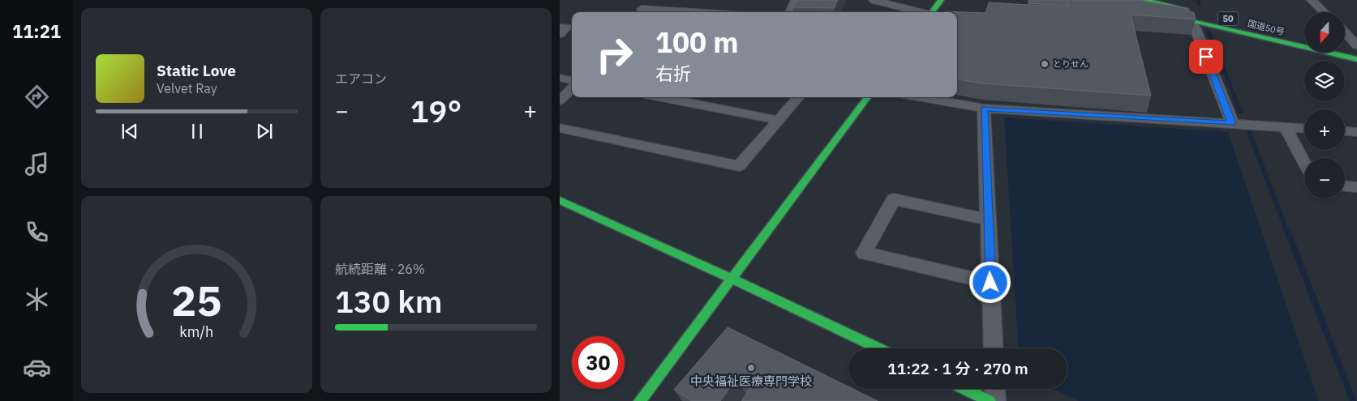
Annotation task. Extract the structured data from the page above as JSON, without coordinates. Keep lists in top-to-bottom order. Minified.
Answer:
{"streets":{"main road":["50","国道50号"]},"places":["とりせん","中央福祉医療専門学校"],"north":"bottom","page":{"tabs":"11:21","tile":["エアコン",["航続距離 · 26%","130 km"]],"map_buttons":["+","−"],"turn":["100 m","右折"],"song":["Static Love","Velvet Ray"],"heat":["−","19°","+"],"limit":"30","trip":"11:22 · 1 分 · 270 m","gauge":["25","km/h"]}}
